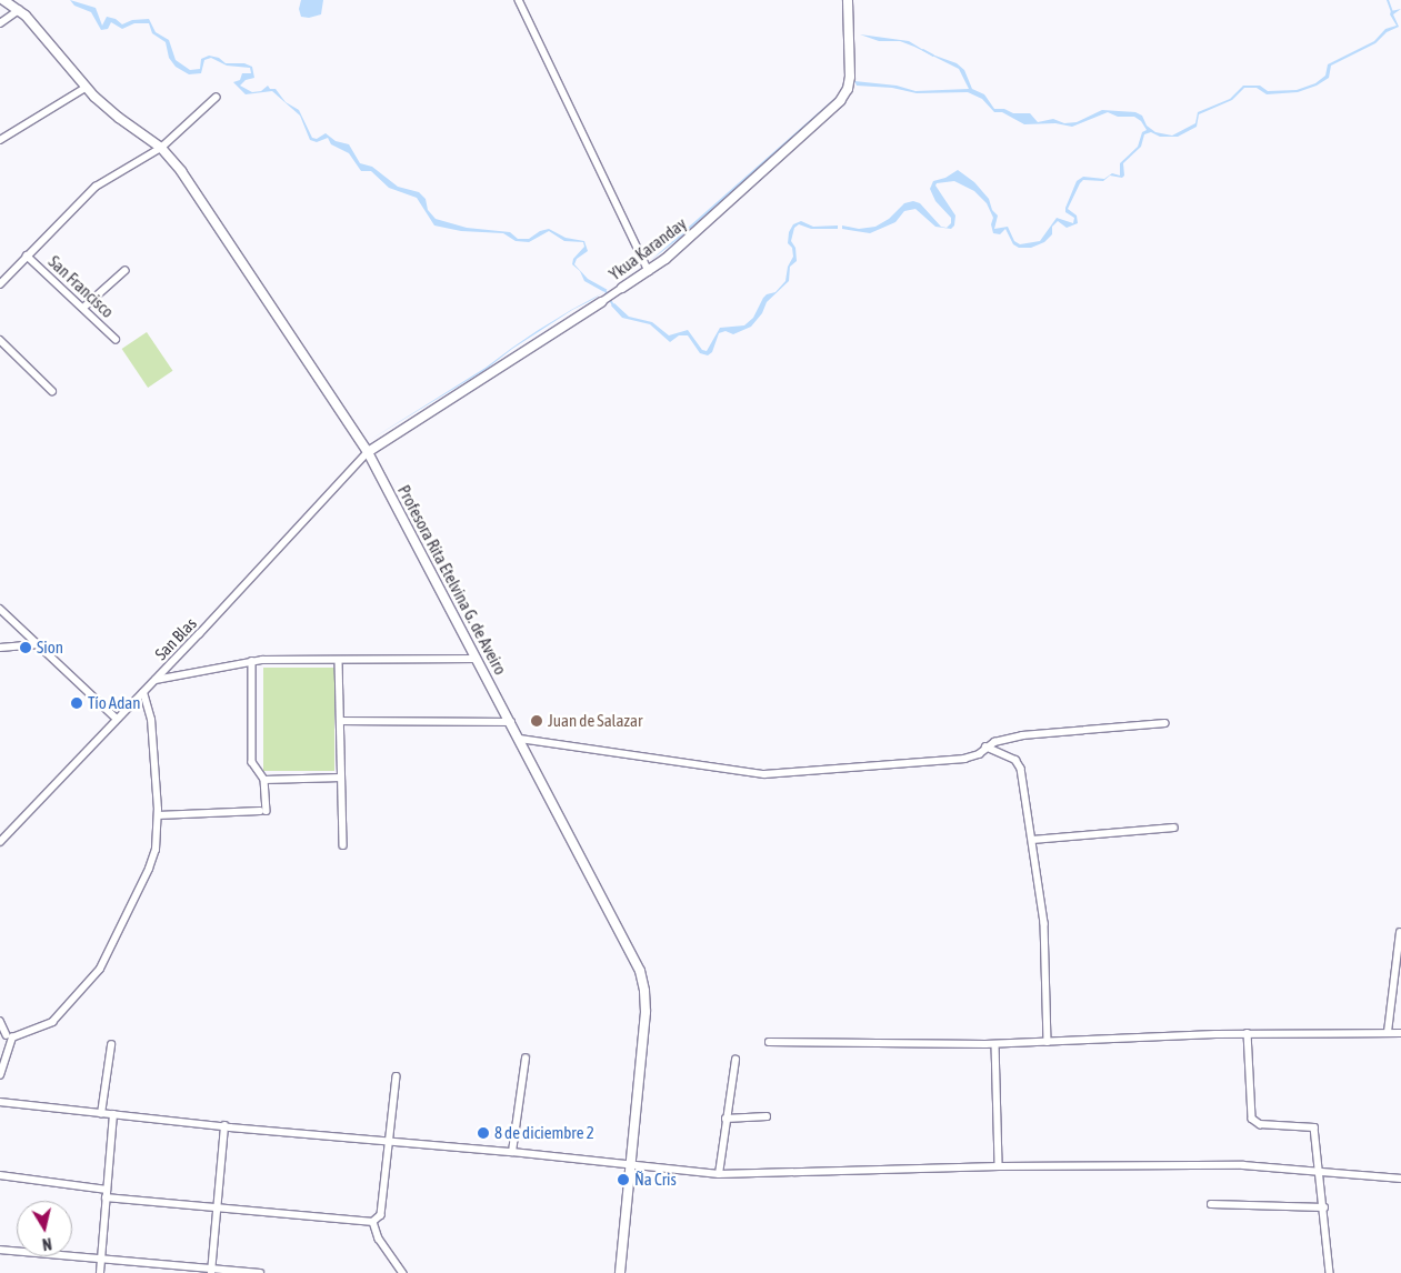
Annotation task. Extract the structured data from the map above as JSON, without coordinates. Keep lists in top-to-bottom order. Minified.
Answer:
{"streets":{"street":["Ykua Karanday","San Francisco","Profesora Rita Etelvina G. de Aveiro","San Blas"]},"crossings":[["Ykua Karanday","Profesora Rita Etelvina G. de Aveiro"],["Ykua Karanday","San Blas"],["Profesora Rita Etelvina G. de Aveiro","San Blas"]],"places":["Sion","Tío Adan","Juan de Salazar","8 de diciembre 2","Ña Cris"],"north":"bottom"}
